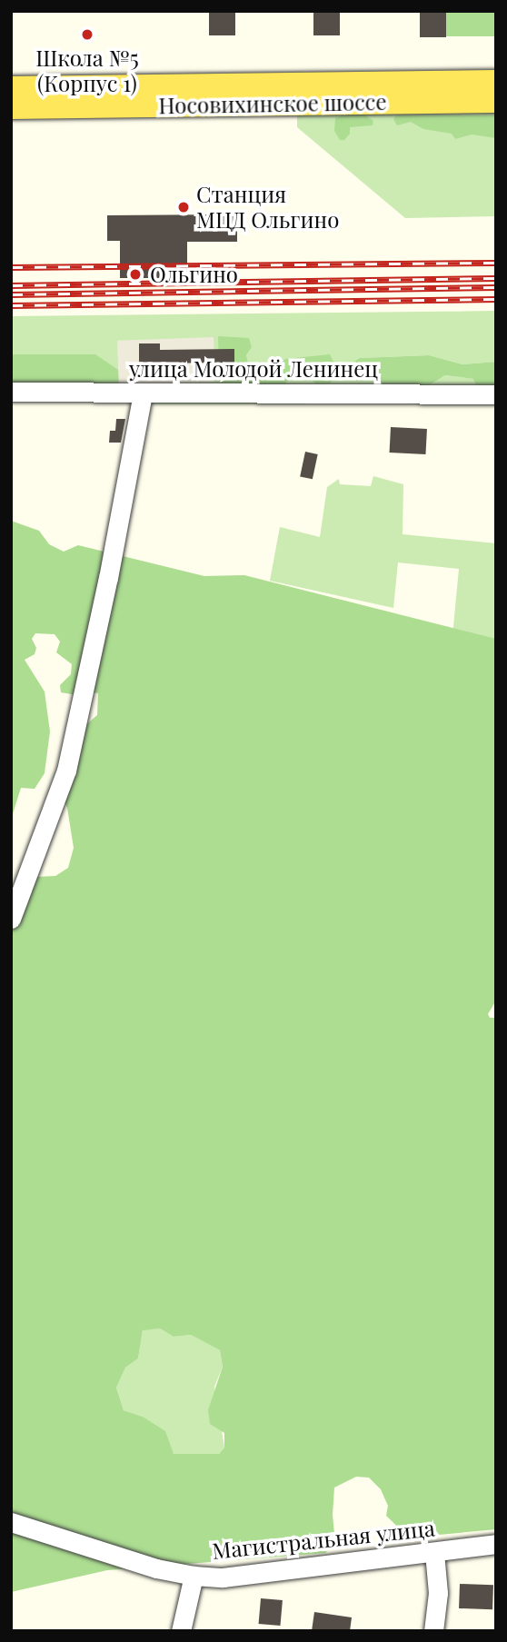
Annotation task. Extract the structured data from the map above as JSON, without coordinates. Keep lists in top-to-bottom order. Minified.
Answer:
{"streets":{"main road":["Носовихинское шоссе"],"street":["улица Молодой Ленинец","Магистральная улица"]},"places":["Школа №5 (Корпус 1)","Станция МЦД Ольгино","Ольгино"]}
